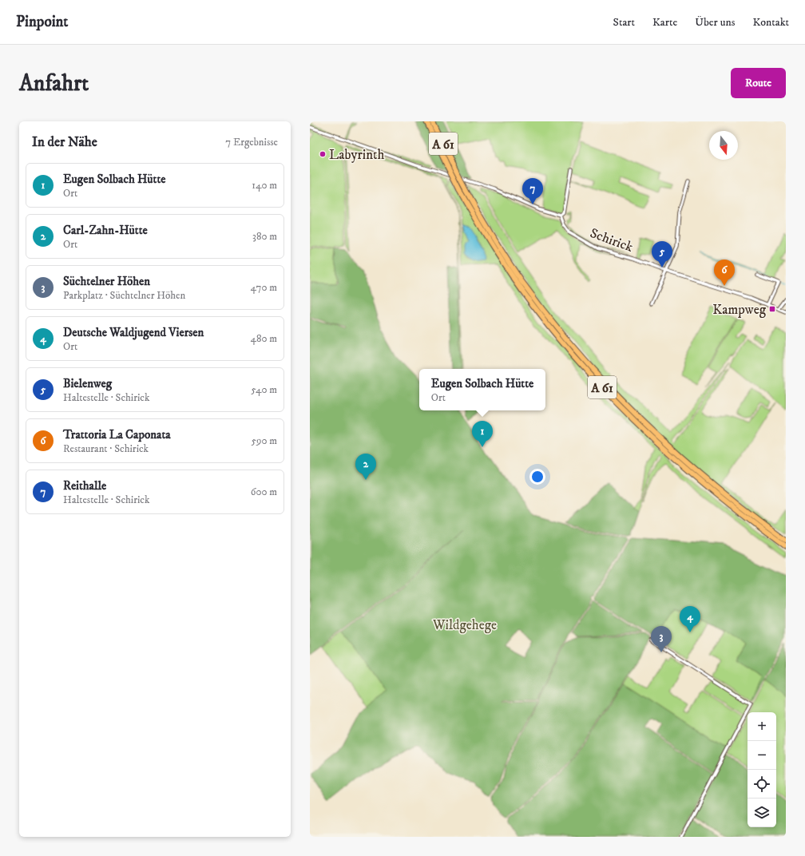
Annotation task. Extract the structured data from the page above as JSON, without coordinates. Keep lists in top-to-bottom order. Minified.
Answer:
{"streets":{"highway":["A 61"],"street":["Schirick"]},"parks":["Wildgehege"],"places":{"other":["Labyrinth"],"transit":["Kampweg"]},"north":"bottom","page":{"header":"Pinpoint","nav":["Start","Karte","Über uns","Kontakt"],"buttons":"Route","title":"Anfahrt","heading":["In der Nähe","7 Ergebnisse"],"list":[{"mark":"1","name":"Eugen Solbach Hütte","note":"Ort","value":"140 m"},{"mark":"2","name":"Carl-Zahn-Hütte","note":"Ort","value":"380 m"},{"mark":"3","name":"Süchtelner Höhen","note":"Parkplatz · Süchtelner Höhen","value":"470 m"},{"mark":"4","name":"Deutsche Waldjugend Viersen","note":"Ort","value":"480 m"},{"mark":"5","name":"Bielenweg","note":"Haltestelle · Schirick","value":"540 m"},{"mark":"6","name":"Trattoria La Caponata","note":"Restaurant · Schirick","value":"590 m"},{"mark":"7","name":"Reithalle","note":"Haltestelle · Schirick","value":"600 m"}],"pins":["7","5","6","1","2","4","3"],"popup":["Eugen Solbach Hütte","Ort"],"map_buttons":["+","−"]}}
